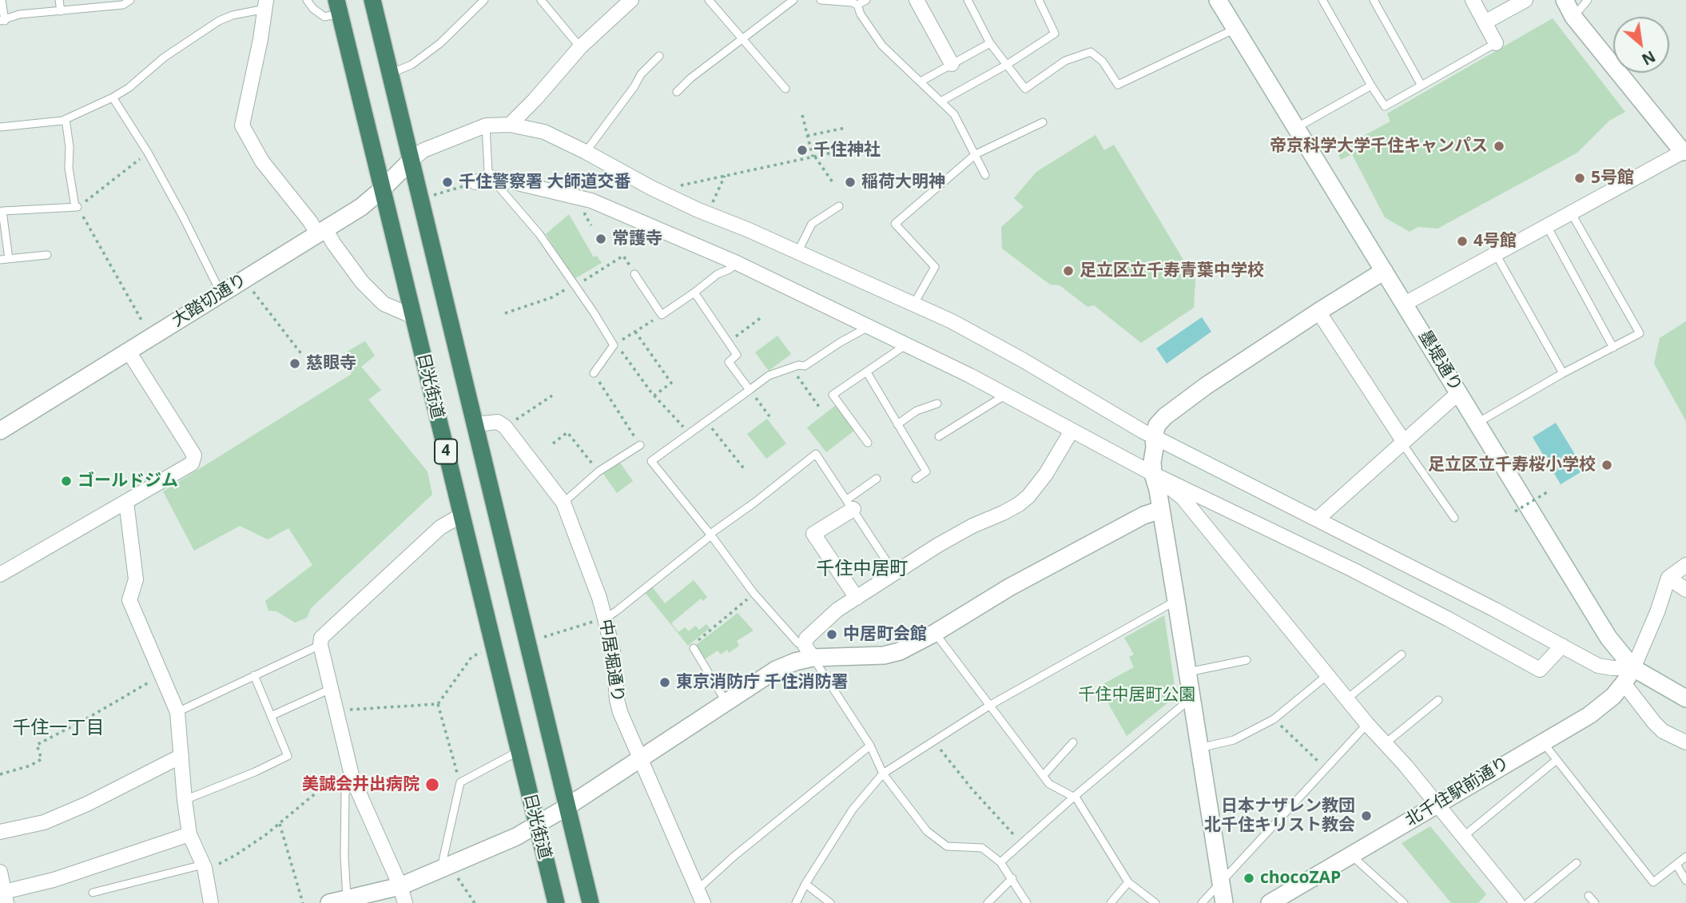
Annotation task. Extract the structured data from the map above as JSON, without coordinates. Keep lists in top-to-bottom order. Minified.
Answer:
{"streets":{"highway":["日光街道","4"],"street":["大踏切通り","墨堤通り","中居堀通り","北千住駅前通り"]},"crossings":[["大踏切通り","日光街道"],["墨堤通り","北千住駅前通り"]],"districts":["千住中居町","千住一丁目"],"parks":["千住中居町公園"],"places":["帝京科学大学千住キャンパス","千住神社","5号館","千住警察署 大師道交番","稲荷大明神","常護寺","4号館","足立区立千寿青葉中学校","慈眼寺","足立区立千寿桜小学校","ゴールドジム","中居町会館","東京消防庁 千住消防署","美誠会井出病院","日本ナザレン教団 北千住キリスト教会","chocoZAP"],"north":"bottom right"}
